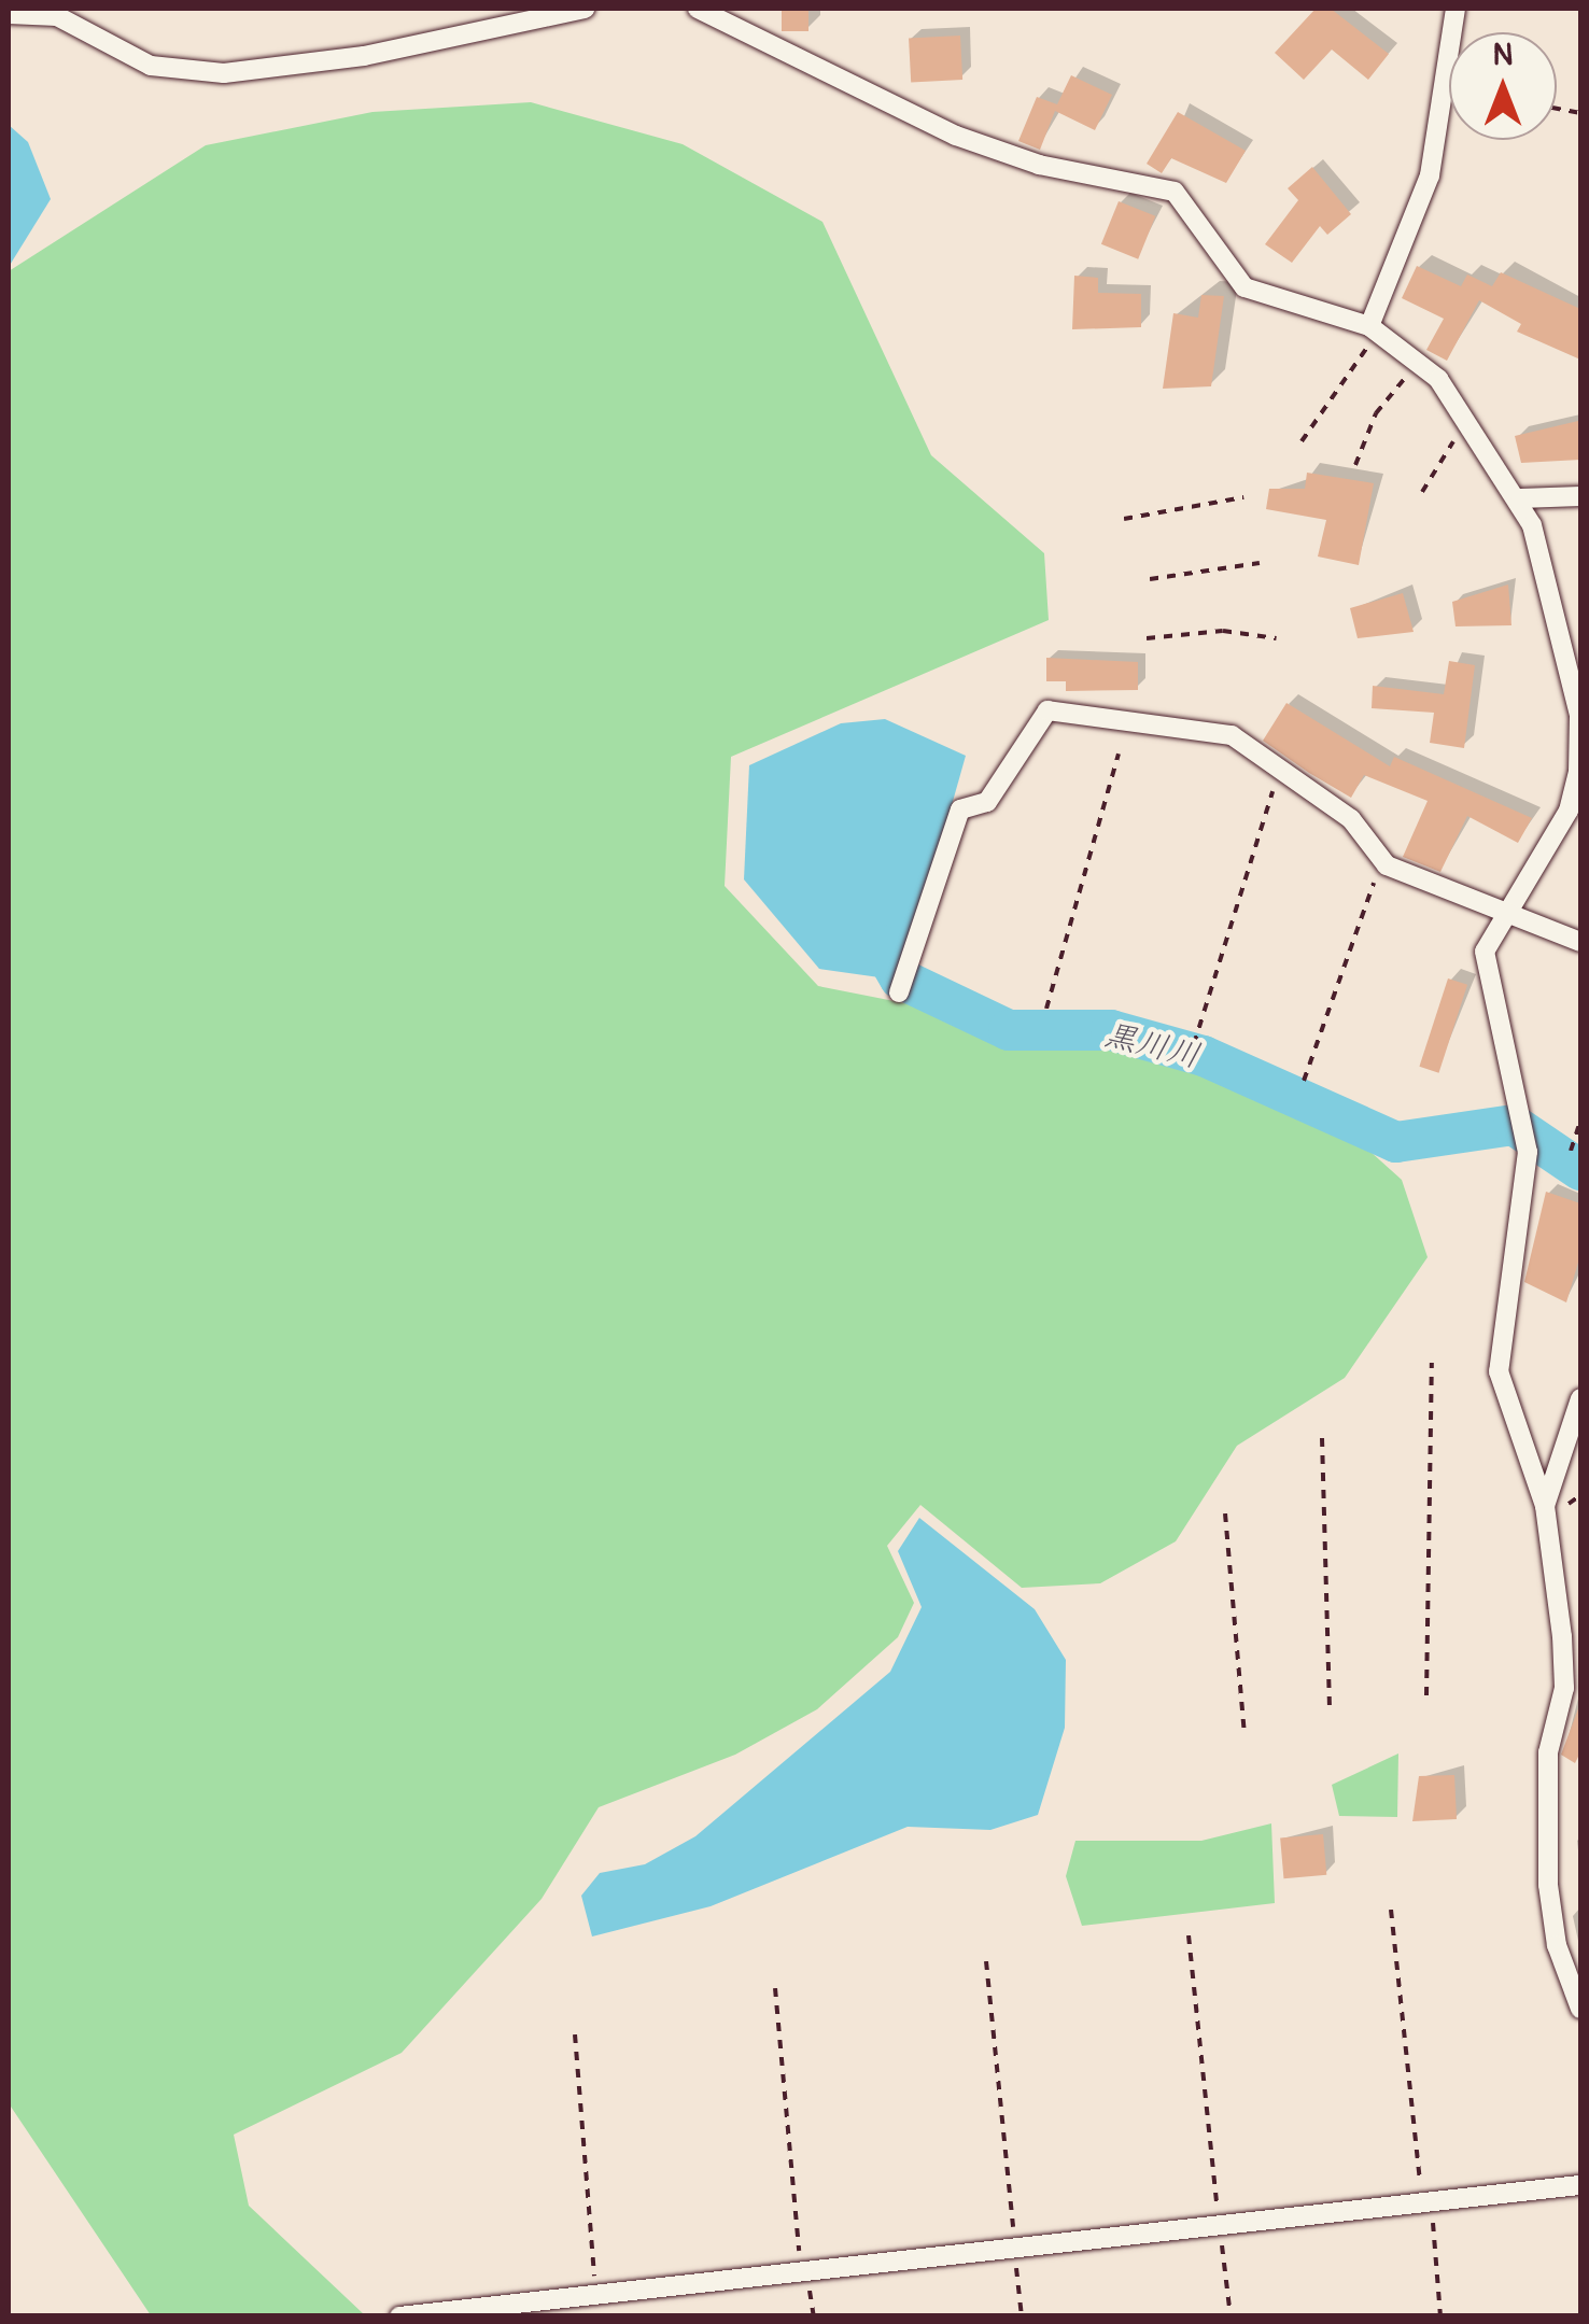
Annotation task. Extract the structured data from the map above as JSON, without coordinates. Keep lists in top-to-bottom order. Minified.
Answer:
{"water":["黒川川"],"north":"top"}
